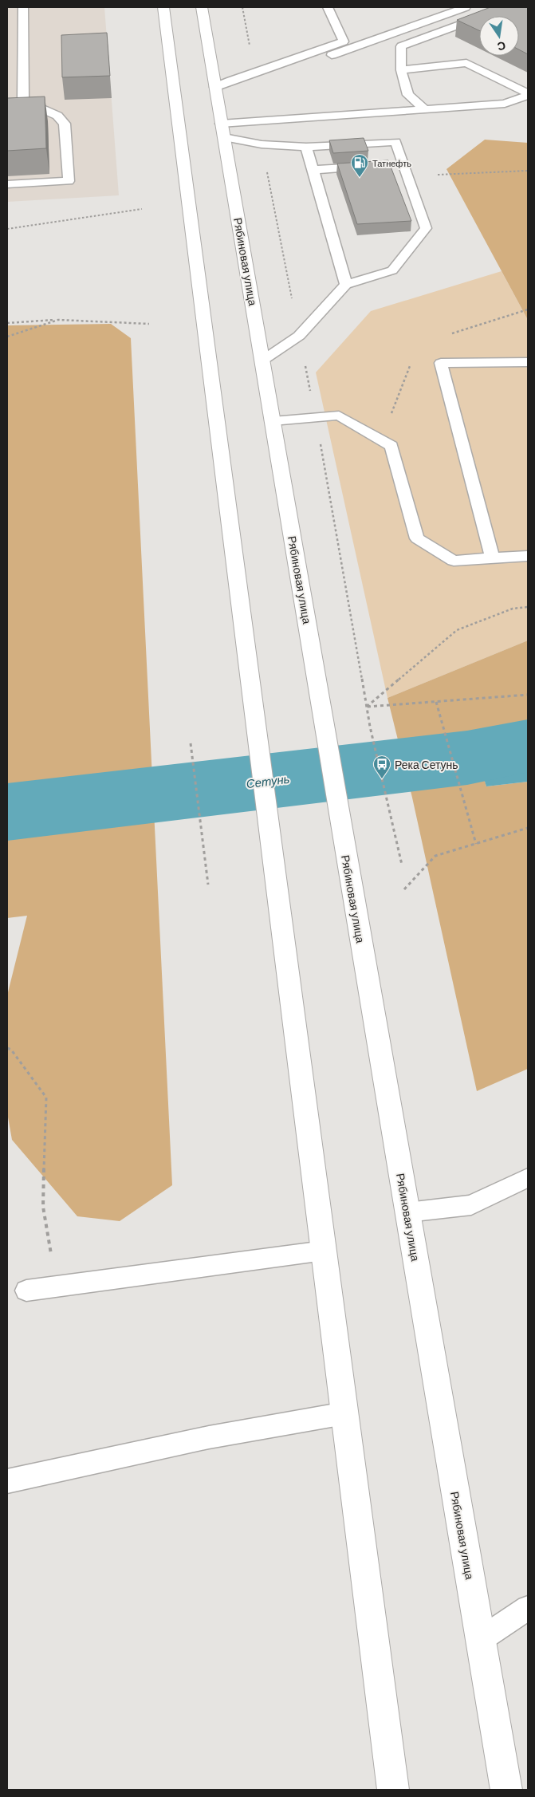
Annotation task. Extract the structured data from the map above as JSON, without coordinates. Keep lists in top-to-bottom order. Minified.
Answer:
{"streets":{"main road":["Рябиновая улица"]},"water":["Сетунь"],"places":{"fuel station":["Татнефть"],"bus stop":["Река Сетунь"]},"north":"bottom"}
